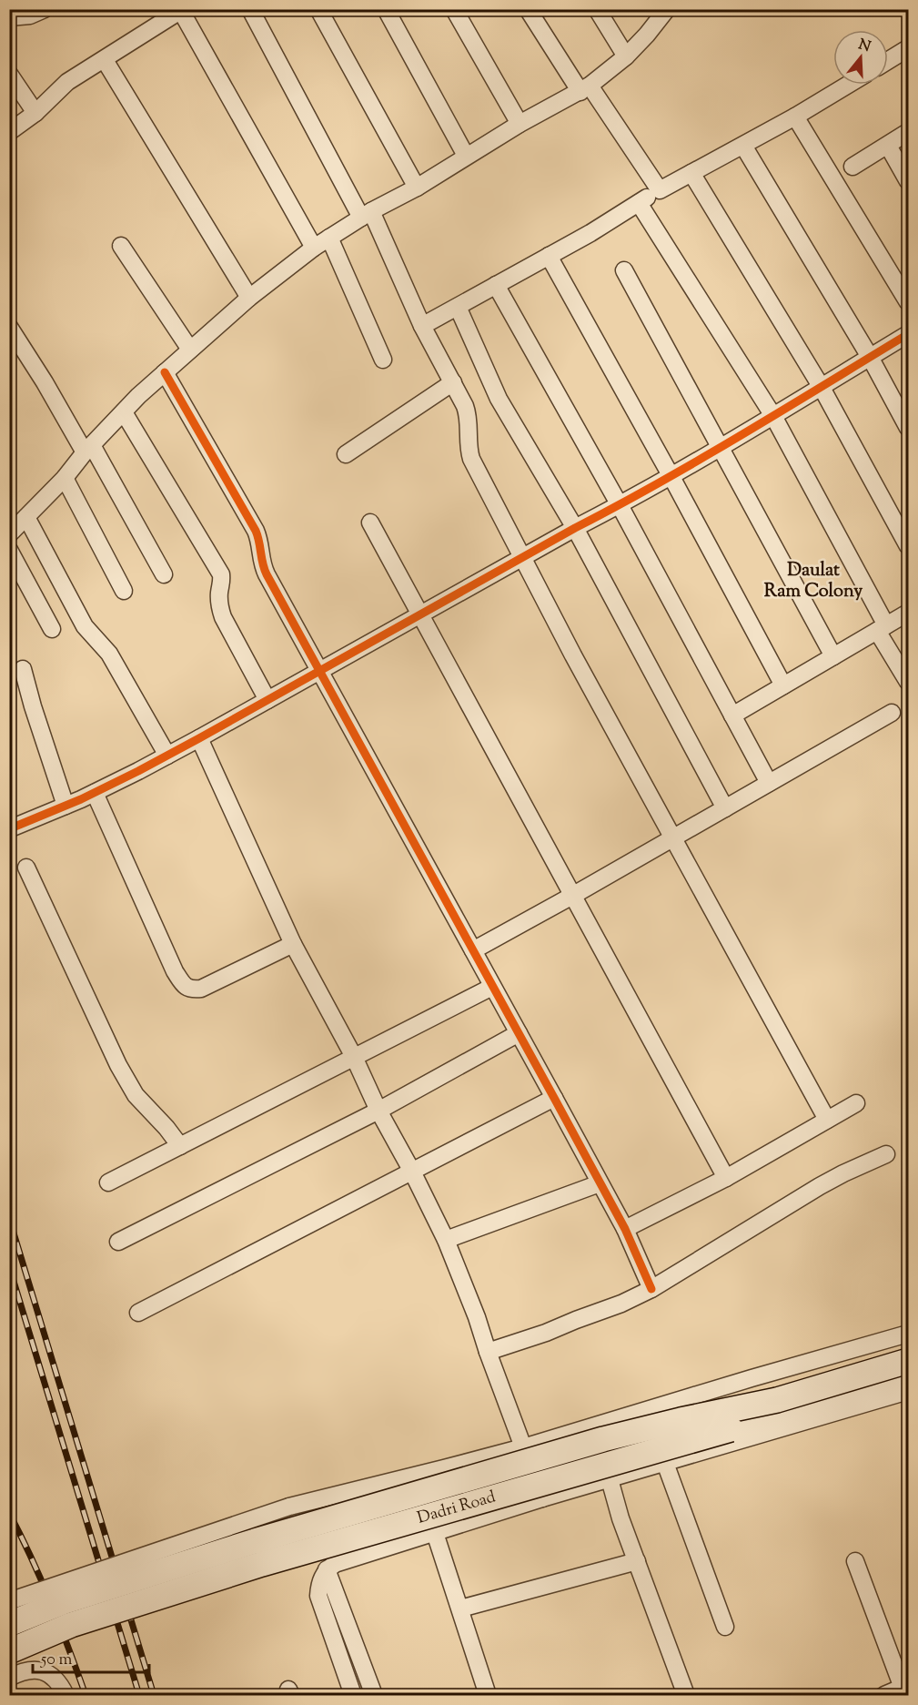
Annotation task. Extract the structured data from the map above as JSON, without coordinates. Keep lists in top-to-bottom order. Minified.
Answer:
{"streets":{"street":["Dadri Road"]},"districts":["Daulat Ram Colony"],"scale_bar":"50 m","north":"top"}
